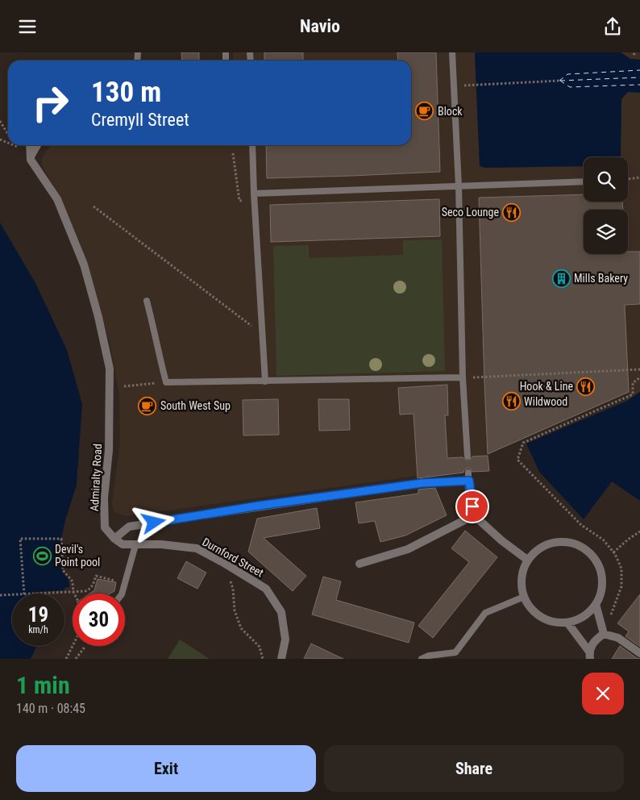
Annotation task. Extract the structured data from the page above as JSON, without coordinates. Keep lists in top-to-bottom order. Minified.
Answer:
{"streets":{"street":["Admiralty Road","Durnford Street"]},"crossings":[["Admiralty Road","Durnford Street"]],"places":{"cafe":["Block","South West Sup"],"restaurant":["Seco Lounge","Hook & Line","Wildwood"],"building":["Mills Bakery"],"sports":["Devil's Point pool"]},"page":{"header":"Navio","turn":["130 m","Cremyll Street"],"speed":"19 km/h","limit":"30","heading":["1 min","140 m · 08:45"],"buttons":["Exit","Share"]}}
